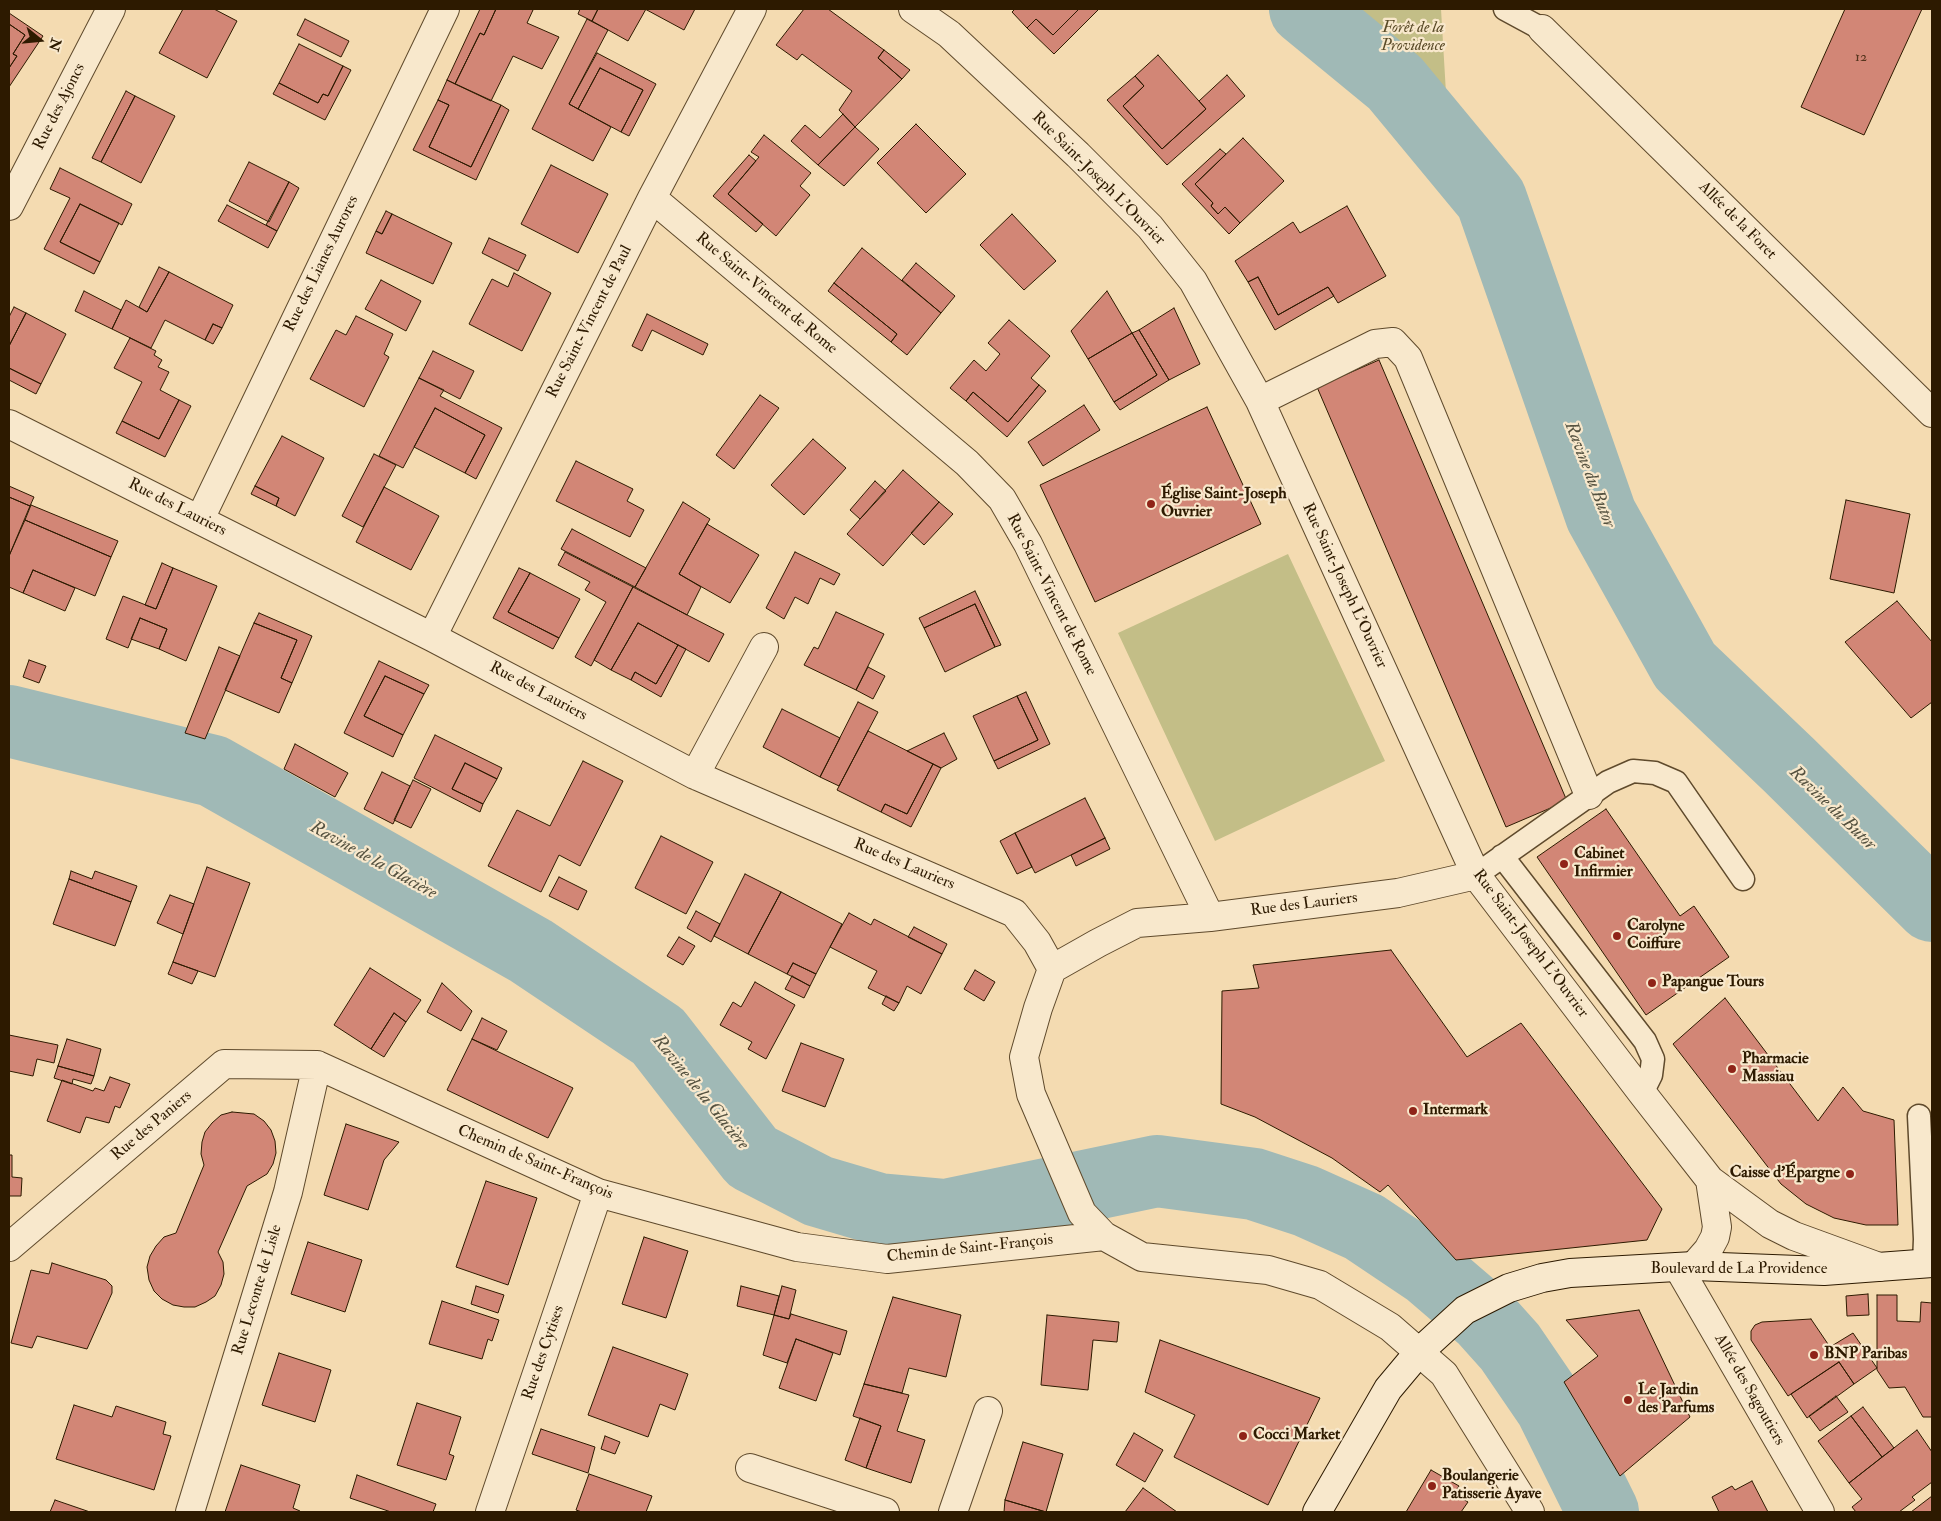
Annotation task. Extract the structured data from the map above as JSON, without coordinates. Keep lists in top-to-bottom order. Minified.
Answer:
{"streets":{"street":["Rue des Ajoncs","Rue Saint-Joseph L'Ouvrier","Allée de la Foret","Rue des Lianes Aurores","Rue Saint-Vincent de Rome","Rue Saint-Vincent de Paul","Rue des Lauriers","Rue des Paniers","Chemin de Saint-François","Boulevard de La Providence","Rue Leconte de Lisle","Rue des Cytises","Allée des Sagoutiers"]},"crossings":[["Rue Saint-Joseph L'Ouvrier","Rue des Lauriers"],["Rue Saint-Joseph L'Ouvrier","Boulevard de La Providence"],["Rue Saint-Joseph L'Ouvrier","Allée des Sagoutiers"],["Rue des Lianes Aurores","Rue des Lauriers"],["Rue Saint-Vincent de Rome","Rue Saint-Vincent de Paul"],["Rue Saint-Vincent de Rome","Rue des Lauriers"],["Rue Saint-Vincent de Paul","Rue des Lauriers"],["Rue des Paniers","Chemin de Saint-François"],["Rue des Paniers","Rue Leconte de Lisle"],["Chemin de Saint-François","Rue Leconte de Lisle"],["Chemin de Saint-François","Rue des Cytises"],["Boulevard de La Providence","Allée des Sagoutiers"]],"water":["Ravine du Butor","Ravine de la Glacière"],"parks":["Forêt de la Providence"],"places":["Église Saint-Joseph Ouvrier","Cabinet Infirmier","Carolyne Coiffure","Papangue Tours","Pharmacie Massiau","Intermark","Caisse d'Épargne","BNP Paribas","Le Jardin des Parfums","Cocci Market","Boulangerie Patisserie Ayave"],"house_numbers":["12"],"north":"right"}
